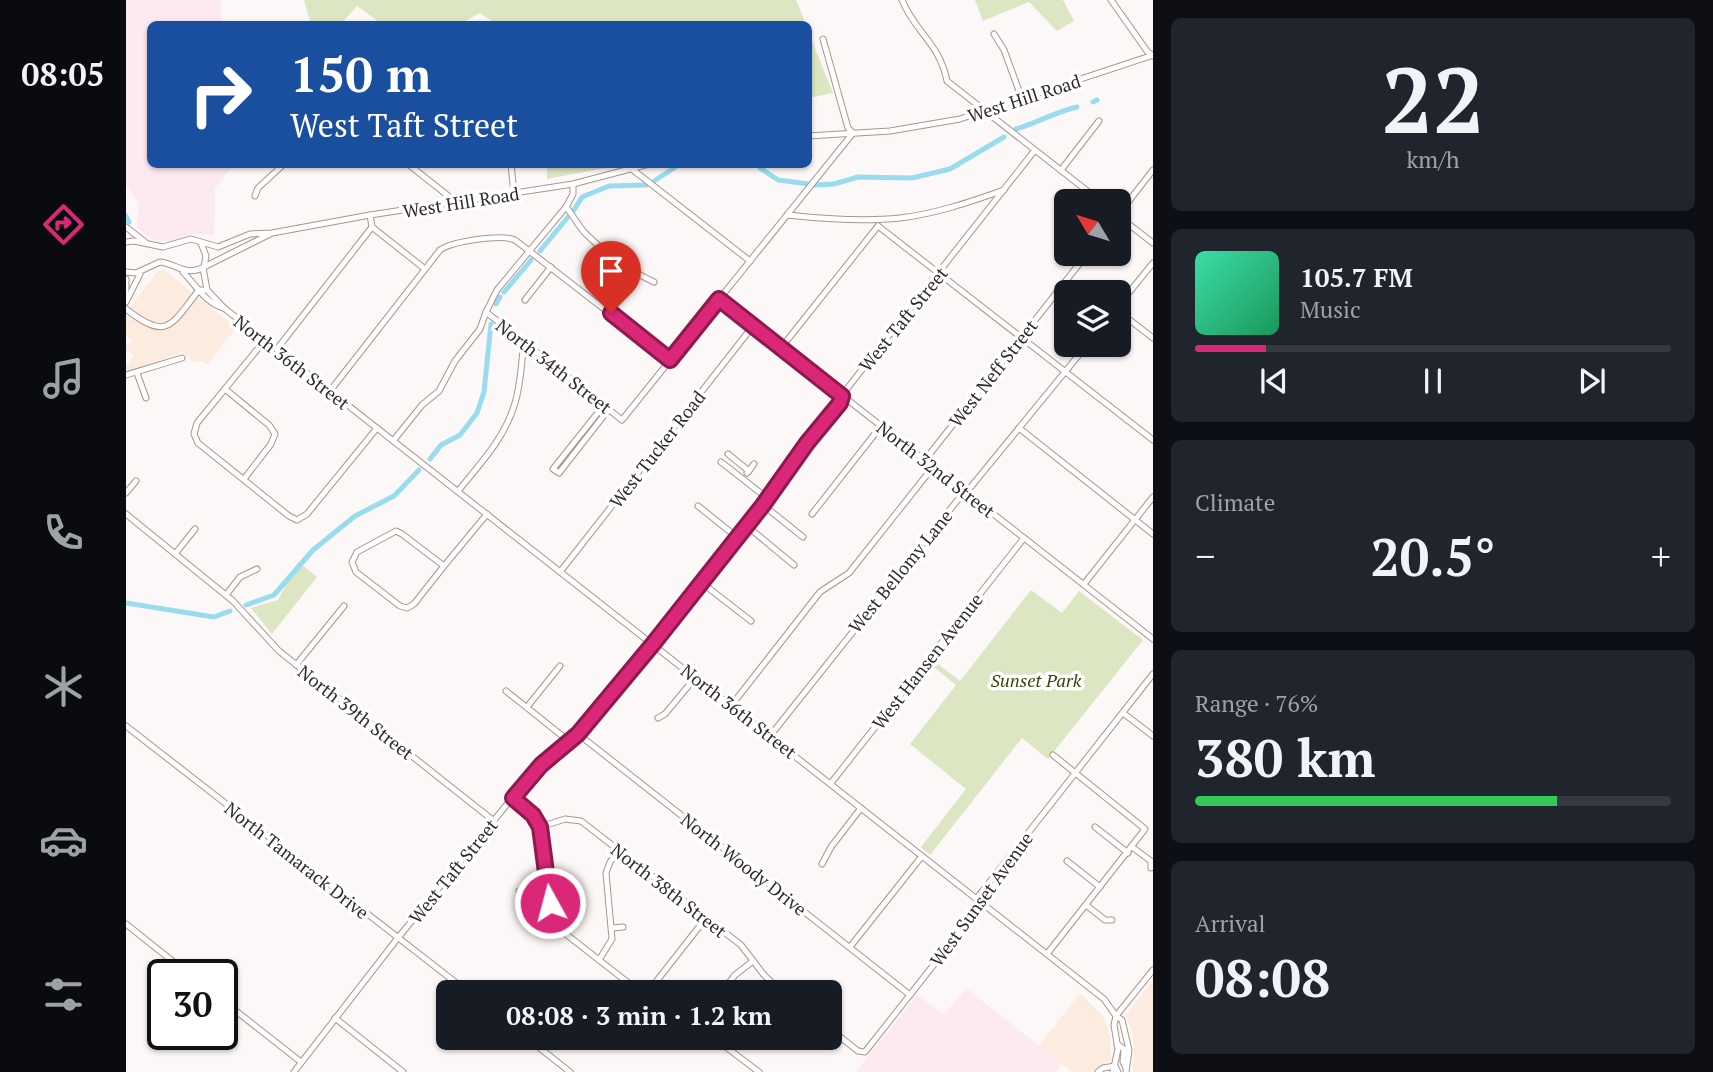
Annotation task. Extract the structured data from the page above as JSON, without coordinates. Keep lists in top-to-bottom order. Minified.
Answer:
{"streets":{"street":["West Hill Road","West Taft Street","North 36th Street","North 34th Street","West Neff Street","West Tucker Road","North 32nd Street","West Bellomy Lane","West Hansen Avenue","North 39th Street","North Tamarack Drive","North Woody Drive","North 38th Street","West Sunset Avenue"]},"crossings":[["West Taft Street","North 36th Street"],["West Taft Street","North 32nd Street"],["West Taft Street","North 39th Street"],["West Taft Street","North Tamarack Drive"],["West Taft Street","North Woody Drive"],["North 36th Street","West Tucker Road"],["North 36th Street","West Bellomy Lane"],["North 36th Street","West Hansen Avenue"],["North 36th Street","West Sunset Avenue"],["West Neff Street","North 32nd Street"],["West Tucker Road","North 32nd Street"],["North 32nd Street","West Bellomy Lane"],["North 32nd Street","West Hansen Avenue"],["North Woody Drive","West Sunset Avenue"]],"parks":["Sunset Park"],"north":"top left","page":{"tabs":"08:05","tile":[["22","km/h"],"Climate",["Range · 76%","380 km"],["Arrival","08:08"]],"turn":["150 m","West Taft Street"],"song":["105.7 FM","Music"],"heat":["−","20.5°","+"],"limit":"30","trip":"08:08 · 3 min · 1.2 km"}}
